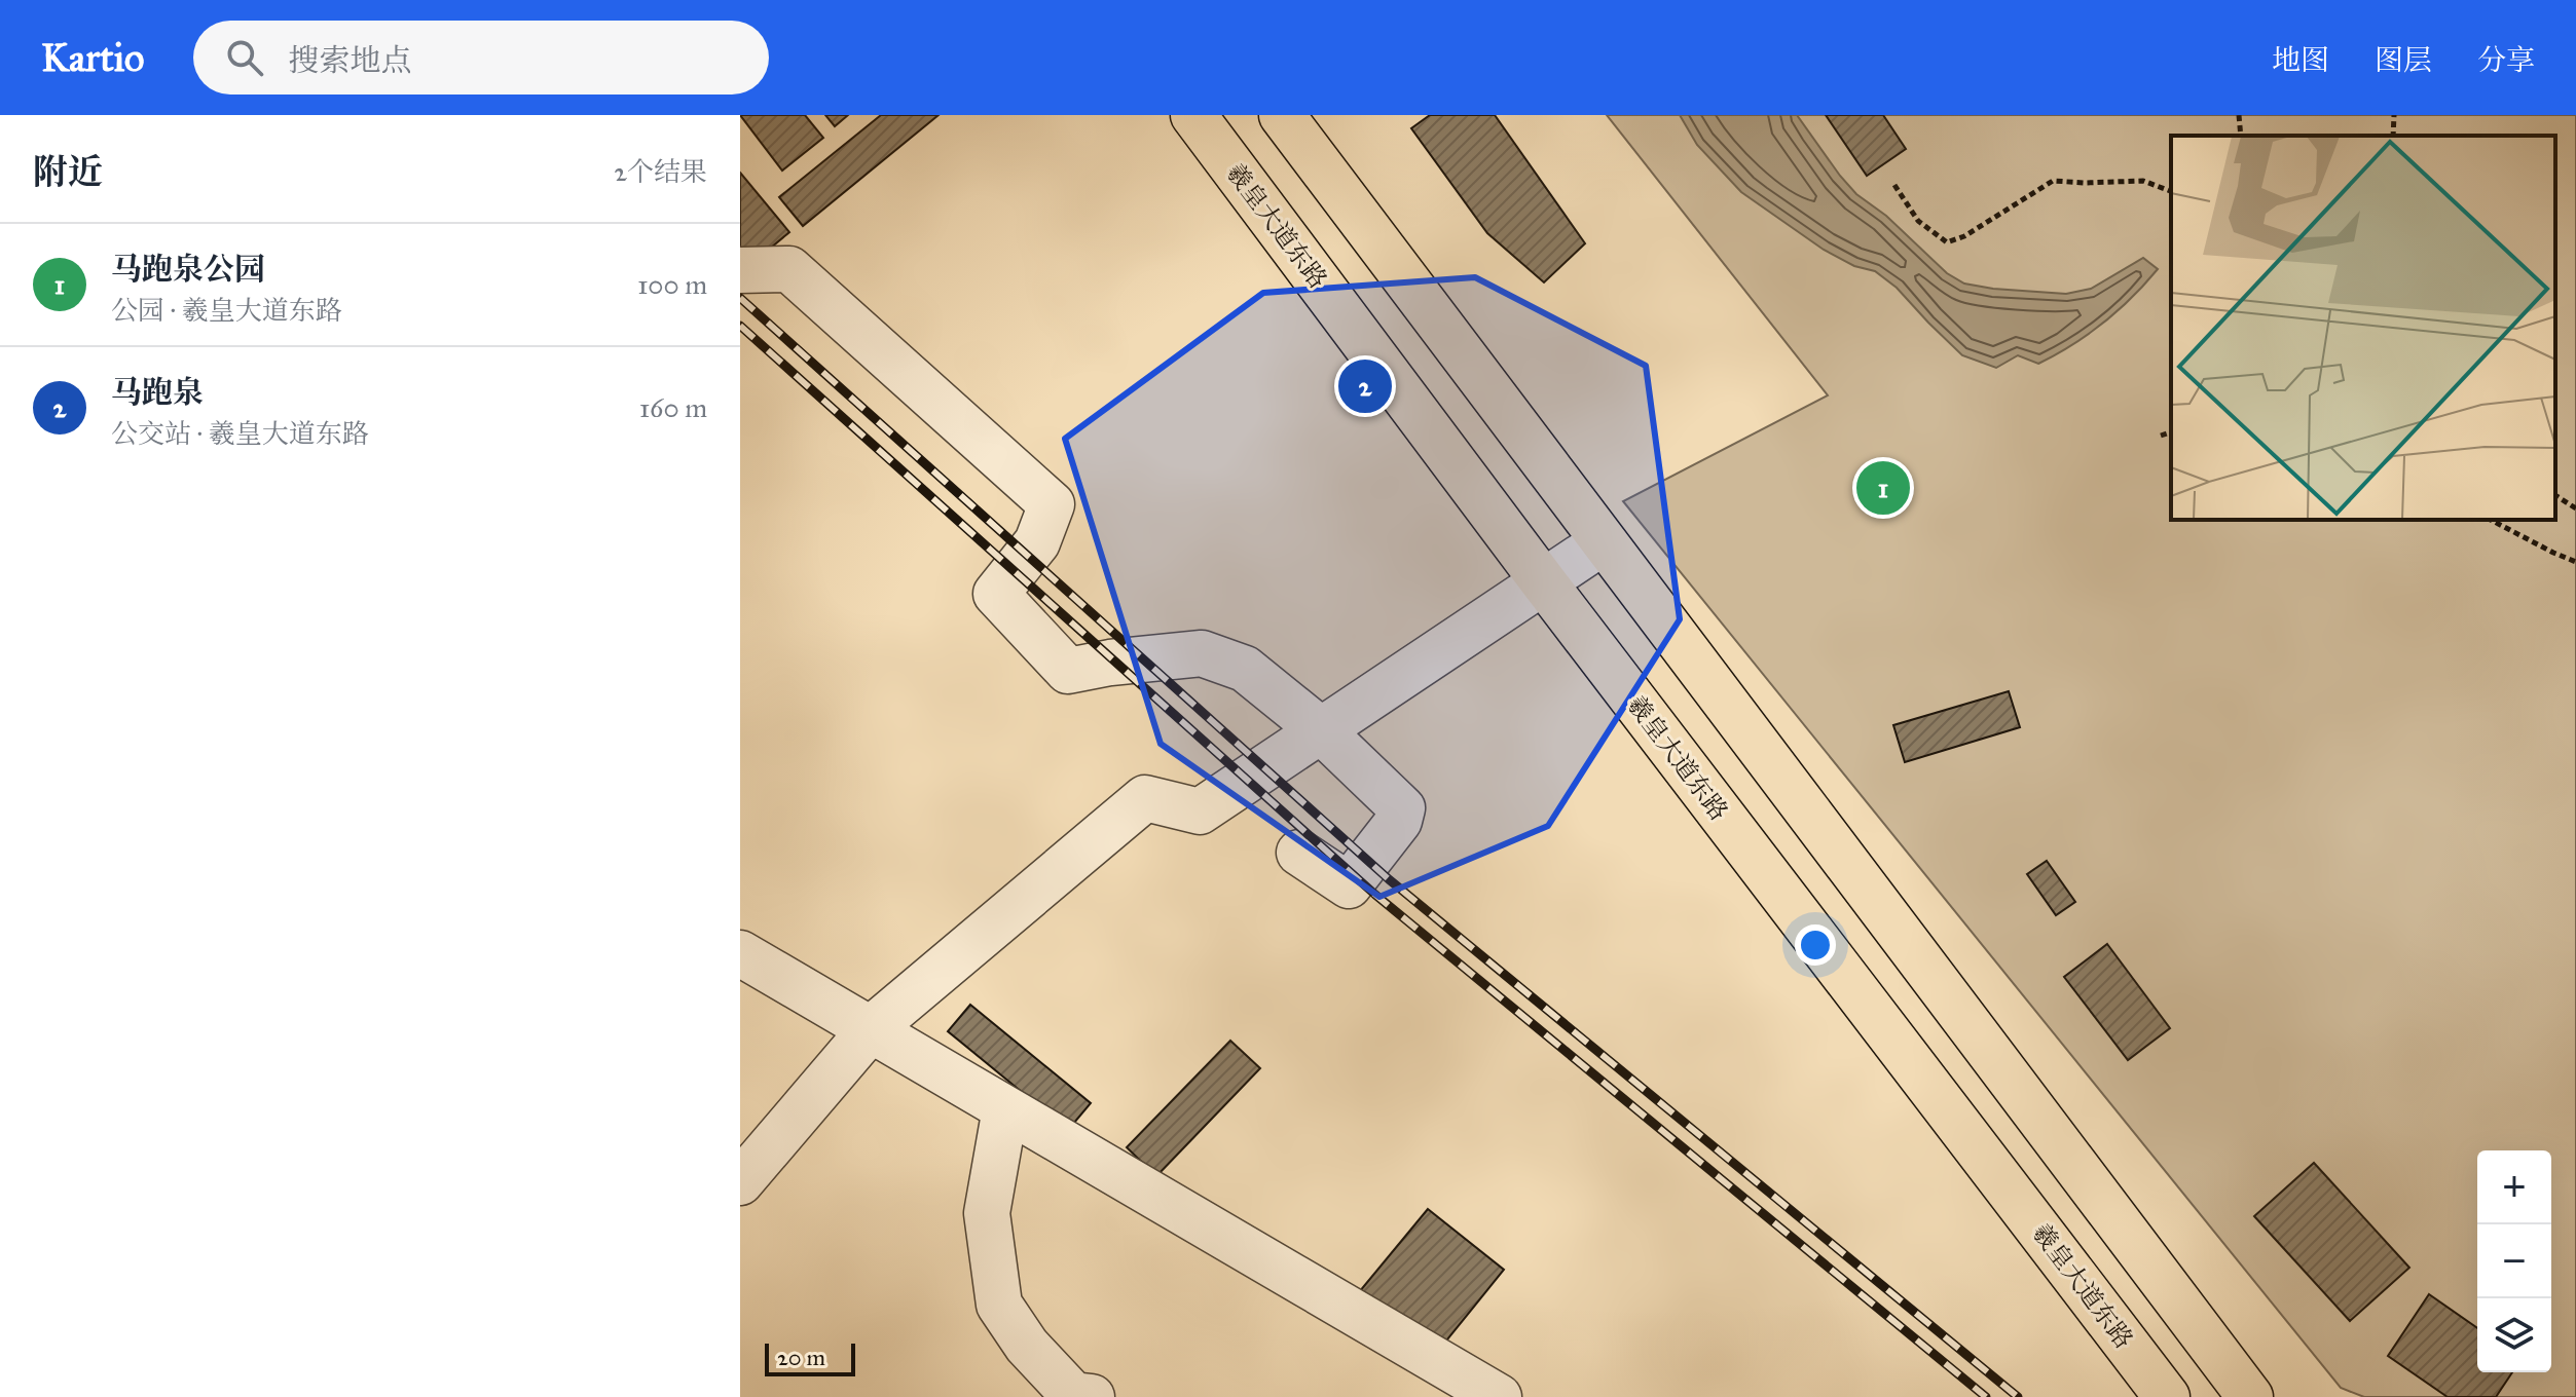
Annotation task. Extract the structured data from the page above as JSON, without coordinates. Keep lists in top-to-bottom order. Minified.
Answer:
{"streets":{"main road":["羲皇大道东路"]},"scale_bar":"20 m","page":{"header":"Kartio","search":"搜索地点","nav":["地图","图层","分享"],"heading":["附近","2个结果"],"list":[{"mark":"1","name":"马跑泉公园","note":"公园 · 羲皇大道东路","value":"100 m"},{"mark":"2","name":"马跑泉","note":"公交站 · 羲皇大道东路","value":"160 m"}],"pins":["2","1"],"map_buttons":["+","−"],"scale":"20 m"}}
